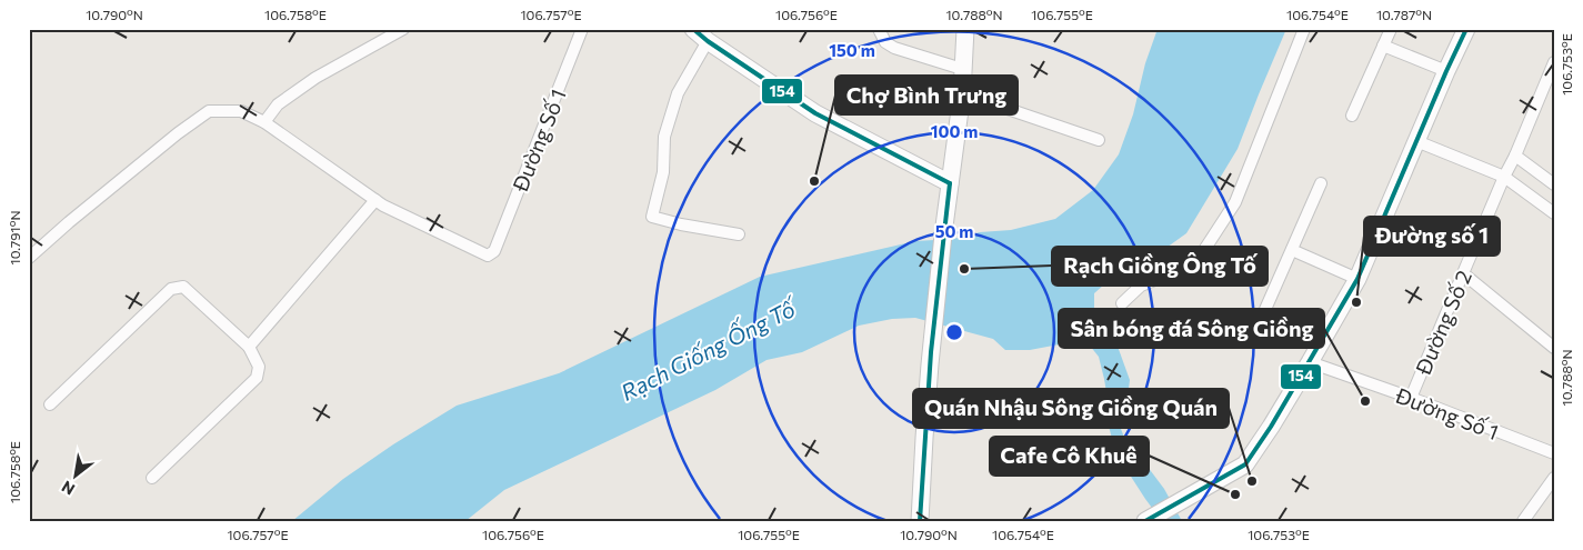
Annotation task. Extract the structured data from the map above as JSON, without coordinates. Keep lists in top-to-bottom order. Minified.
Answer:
{"streets":{"street":["Đường Số 1","Đường Số 2"]},"crossings":[["Đường Số 1","Đường Số 2"]],"water":["Rạch Giống Ống Tố"],"places":["Chợ Bình Trưng","Rạch Giồng Ông Tố","Đường số 1","Sân bóng đá Sông Giồng","Quán Nhậu Sông Giồng Quán","Cafe Cô Khuê"],"lines":["transit line 154"],"north":"bottom left","coordinates":["10.790°N","106.758°E","106.757°E","106.756°E","10.788°N","106.755°E","106.754°E","10.787°N","106.753°E","10.791°N"],"rings":["150 m","100 m","50 m"]}
